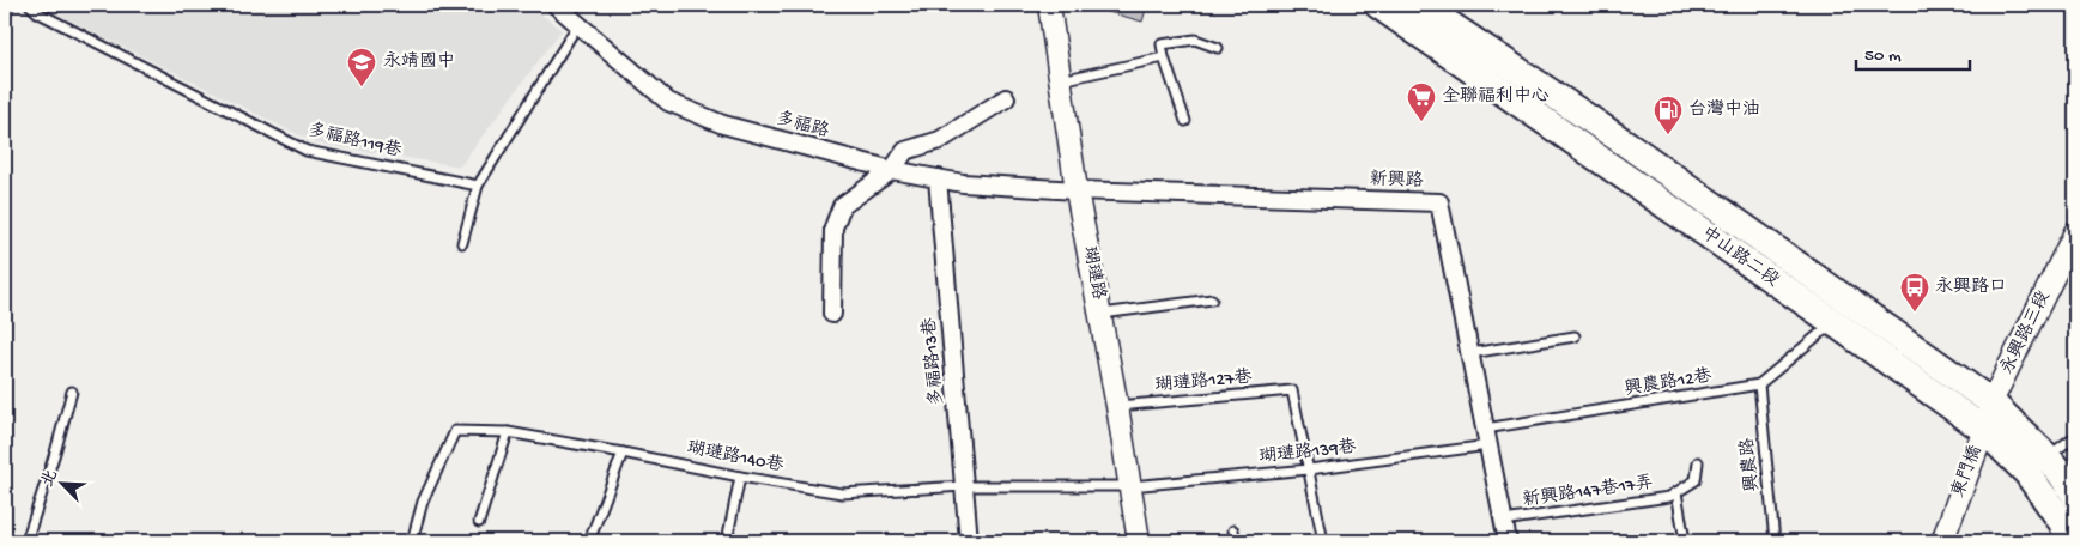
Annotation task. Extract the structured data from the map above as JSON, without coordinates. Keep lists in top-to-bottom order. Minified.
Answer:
{"streets":{"main road":["中山路二段"],"street":["多福路","新興路","瑚璉路","永興路三段","多福路13巷","東門橋"],"lane":["多福路119巷","瑚璉路127巷","興農路12巷","瑚璉路139巷","瑚璉路140巷","興農路","新興路147巷17弄"]},"crossings":[["多福路","新興路"],["多福路","瑚璉路"],["多福路","多福路13巷"],["新興路","瑚璉路"],["新興路","興農路12巷"],["新興路","瑚璉路139巷"],["新興路","新興路147巷17弄"],["中山路二段","永興路三段"],["中山路二段","東門橋"],["瑚璉路","瑚璉路127巷"],["瑚璉路","瑚璉路139巷"],["瑚璉路","瑚璉路140巷"],["永興路三段","東門橋"],["多福路13巷","瑚璉路140巷"],["瑚璉路127巷","瑚璉路139巷"],["興農路12巷","興農路"],["瑚璉路139巷","瑚璉路140巷"]],"places":{"school or university":["永靖國中"],"supermarket":["全聯福利中心"],"fuel station":["台灣中油"],"bus stop":["永興路口"]},"scale_bar":"50 m","north":"top left"}
